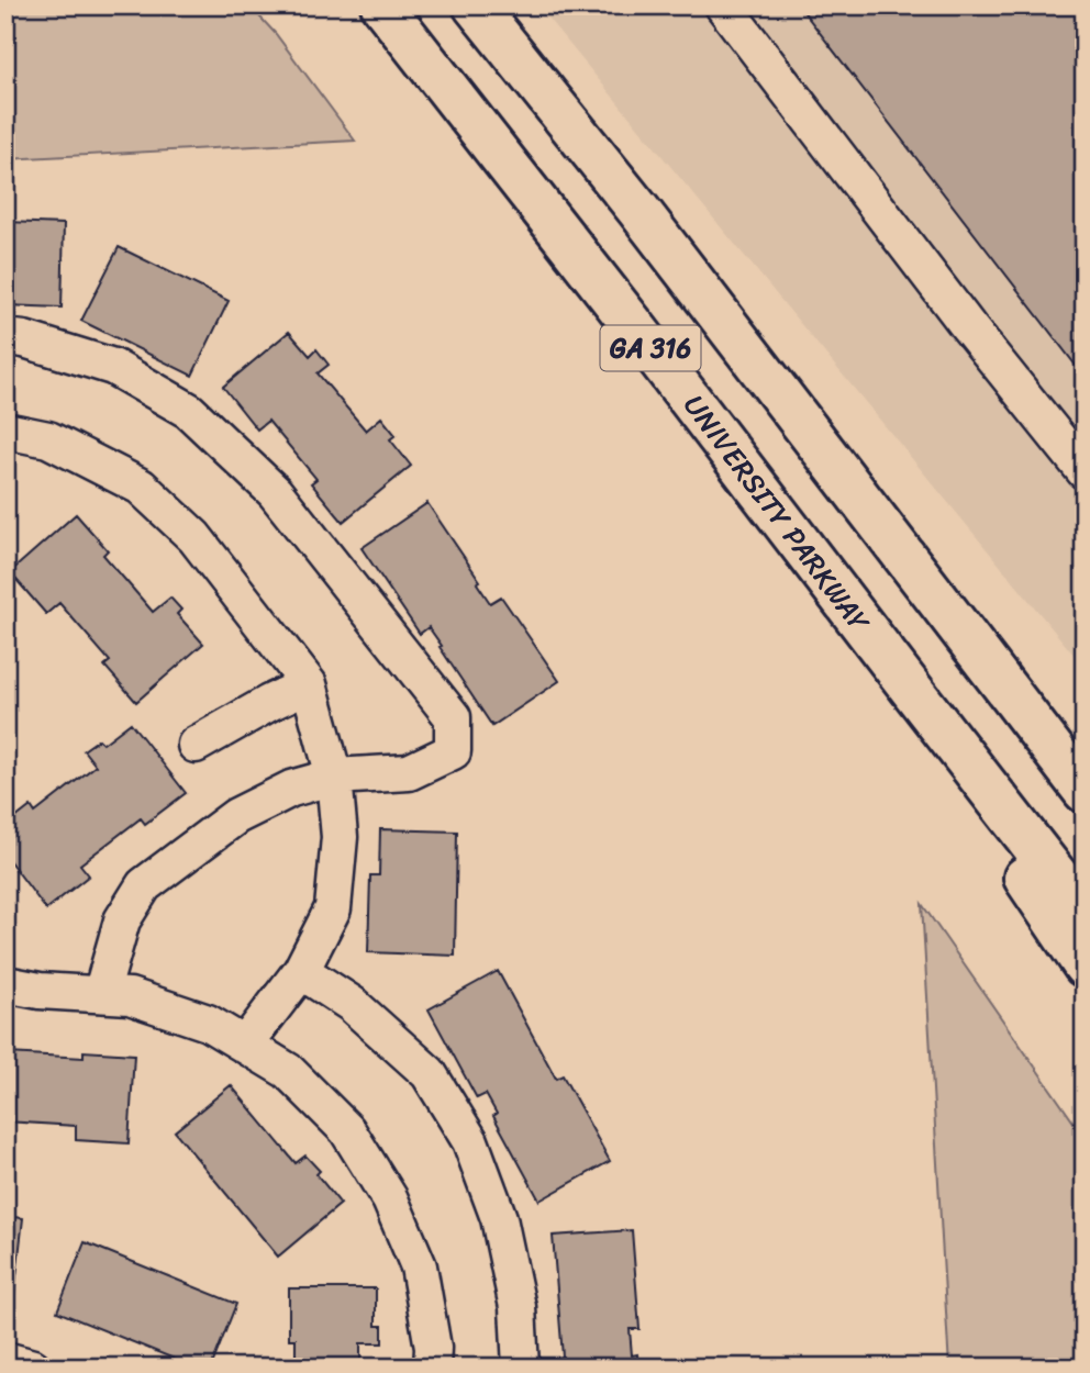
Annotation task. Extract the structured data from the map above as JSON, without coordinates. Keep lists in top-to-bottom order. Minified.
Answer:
{"streets":{"highway":["GA 316","UNIVERSITY PARKWAY"]}}
